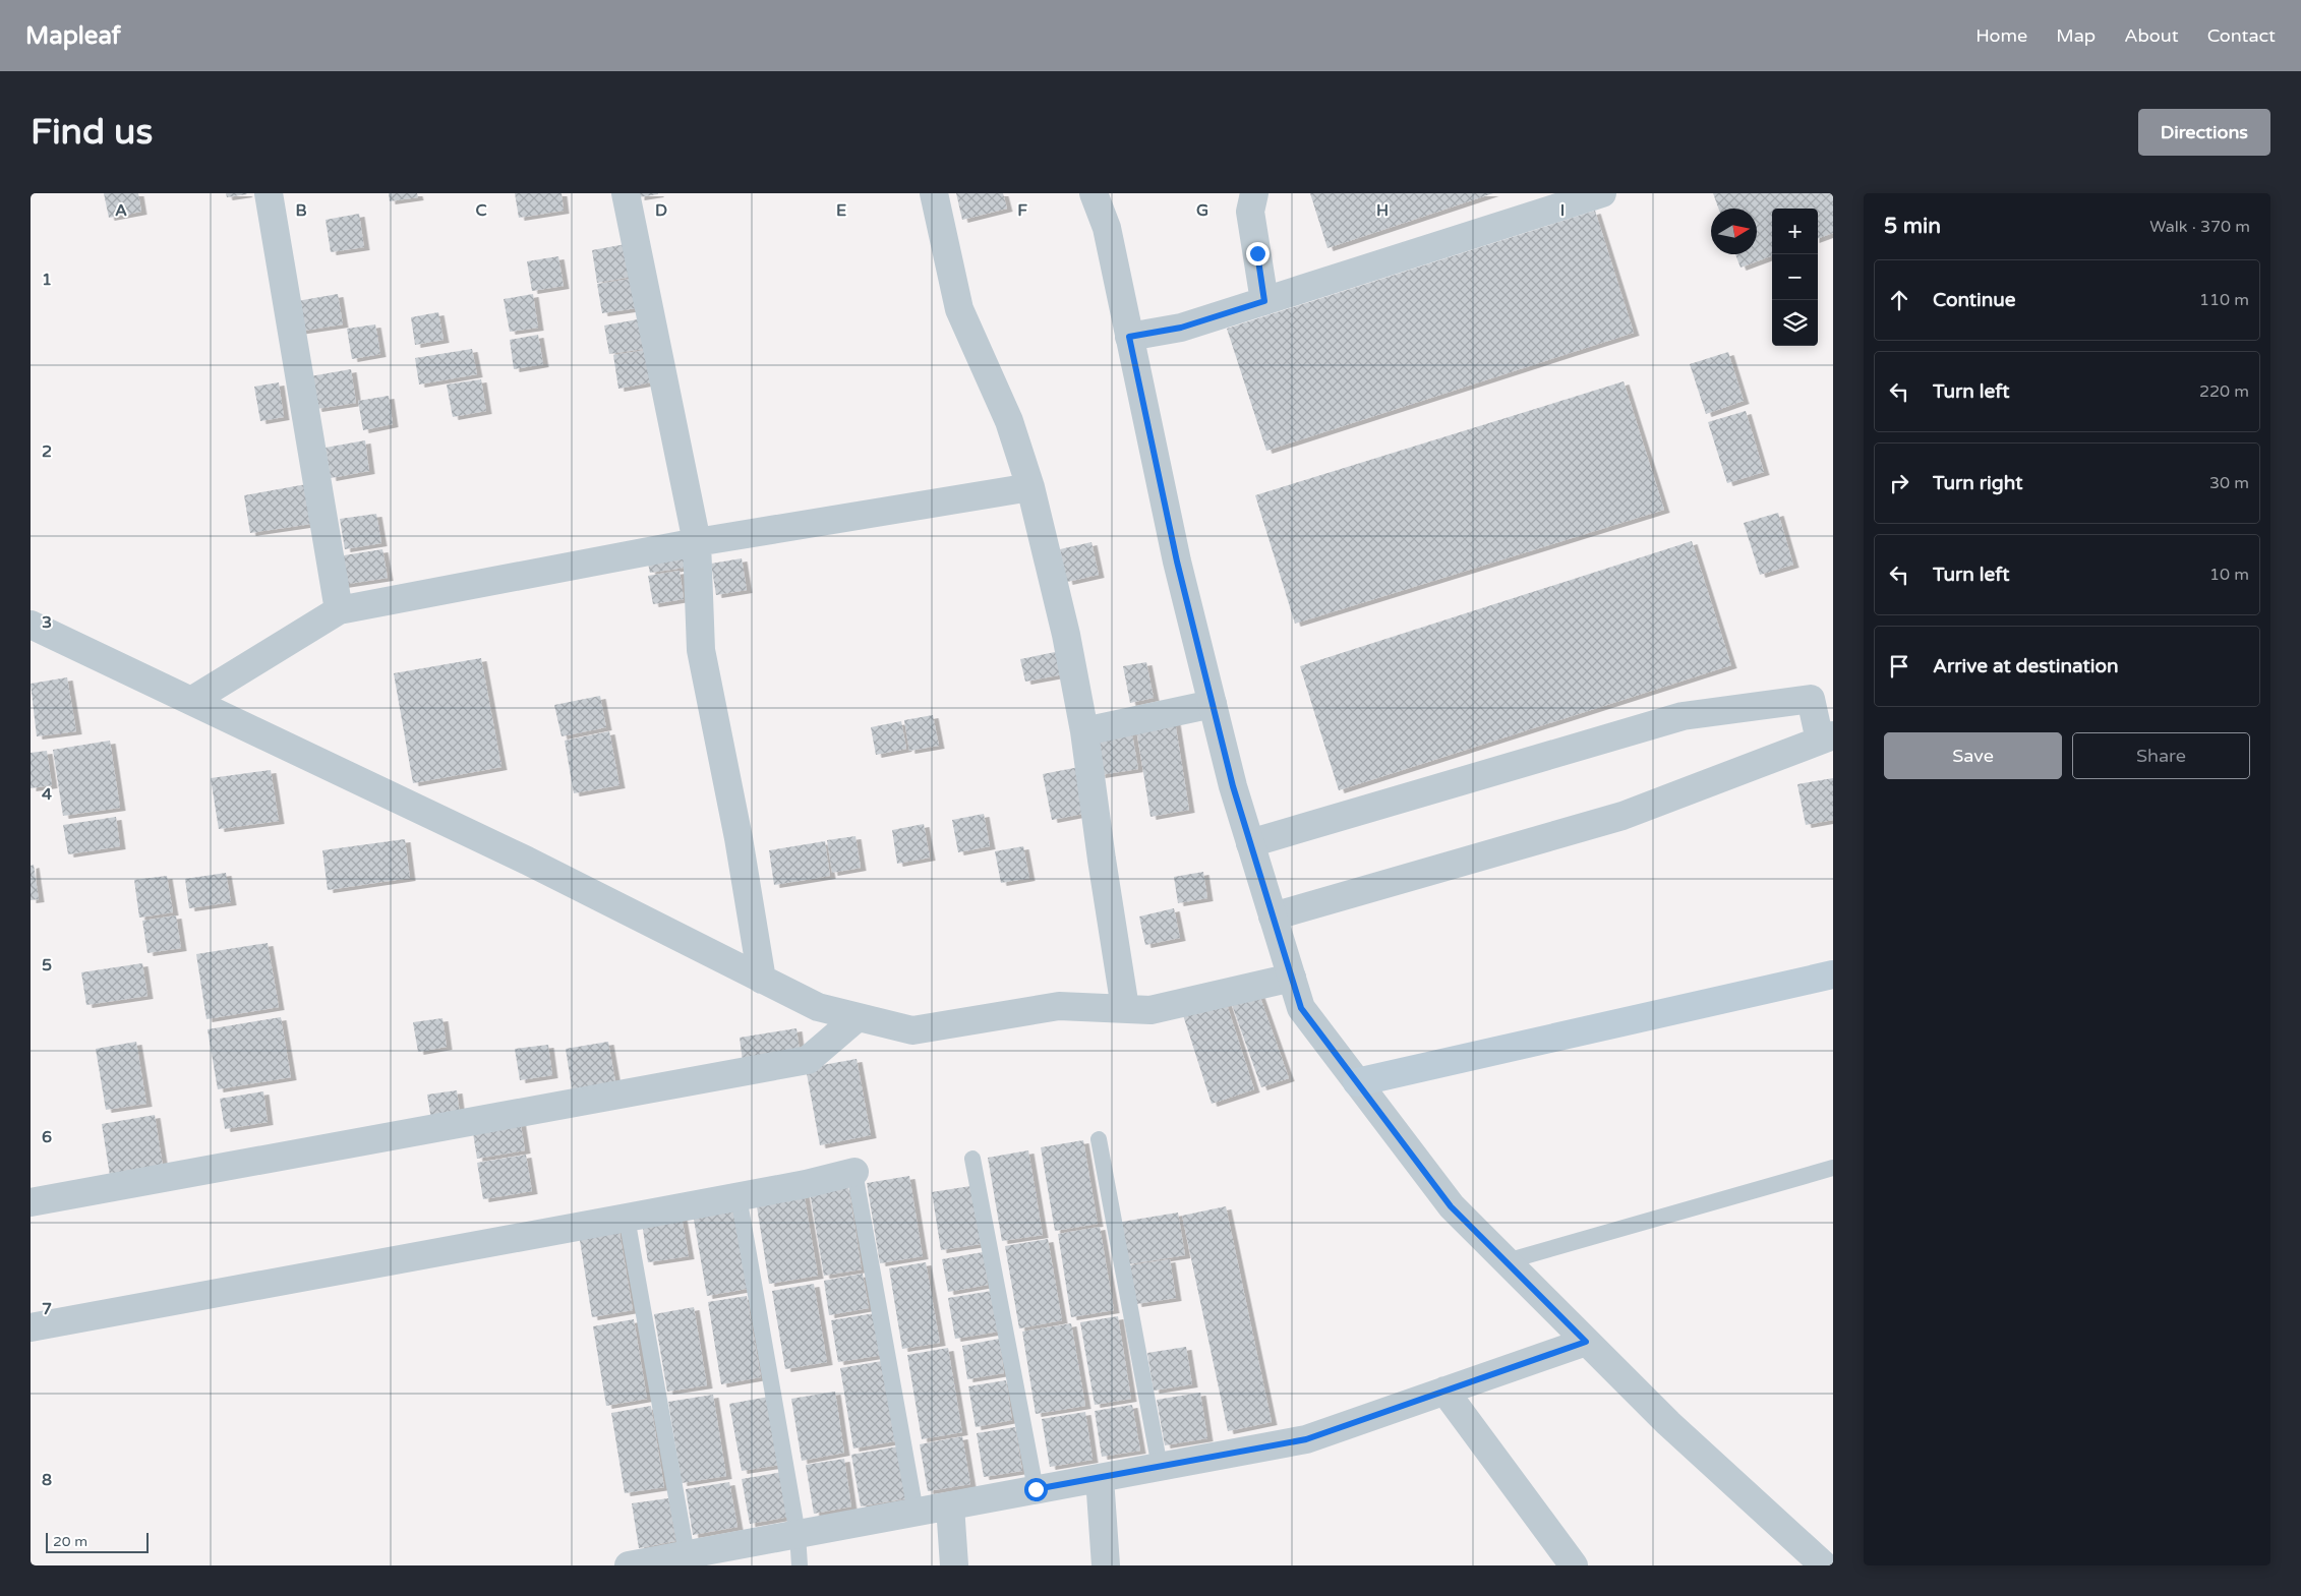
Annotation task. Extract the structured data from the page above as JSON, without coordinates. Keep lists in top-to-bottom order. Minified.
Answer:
{"scale_bar":"20 m","north":"right","page":{"header":"Mapleaf","nav":["Home","Map","About","Contact"],"buttons":["Directions",["Save","Share"]],"title":"Find us","heading":["5 min","Walk · 370 m"],"map_buttons":["+","−"],"list":[["Continue","110 m"],["Turn left","220 m"],["Turn right","30 m"],["Turn left","10 m"],"Arrive at destination"],"scale":"20 m"},"grid":{"columns":["A","B","C","D","E","F","G","H","I"],"rows":["1","2","3","4","5","6","7","8"]}}
